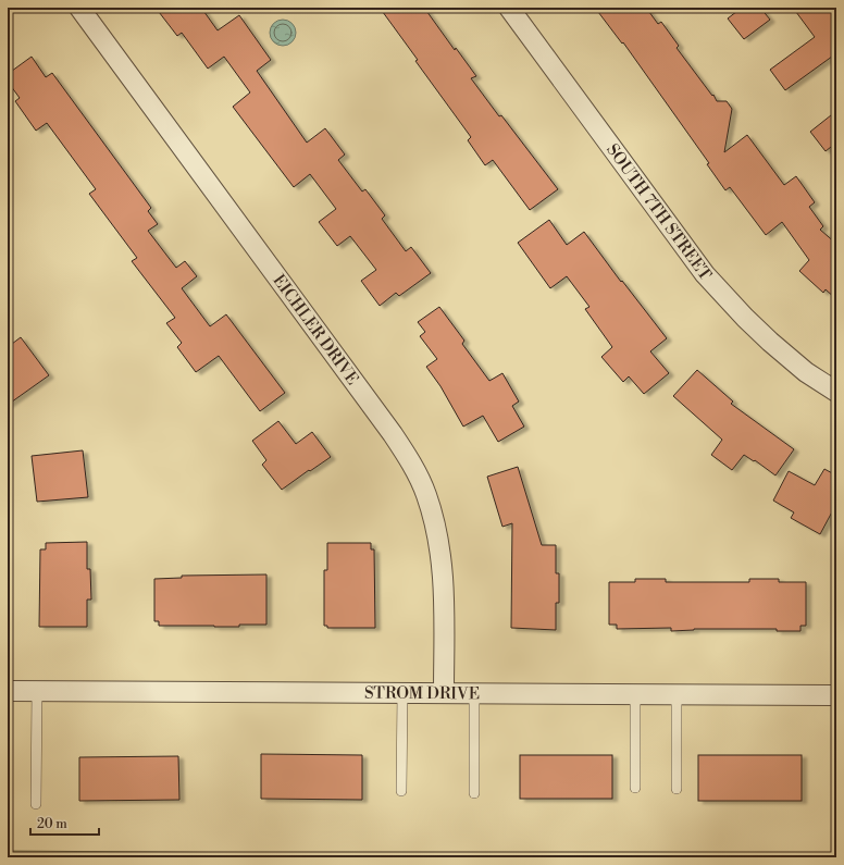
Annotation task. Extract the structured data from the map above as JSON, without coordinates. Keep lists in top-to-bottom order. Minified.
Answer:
{"streets":{"street":["SOUTH 7TH STREET","EICHLER DRIVE","STROM DRIVE"]},"crossings":[["EICHLER DRIVE","STROM DRIVE"]],"scale_bar":"20 m"}
